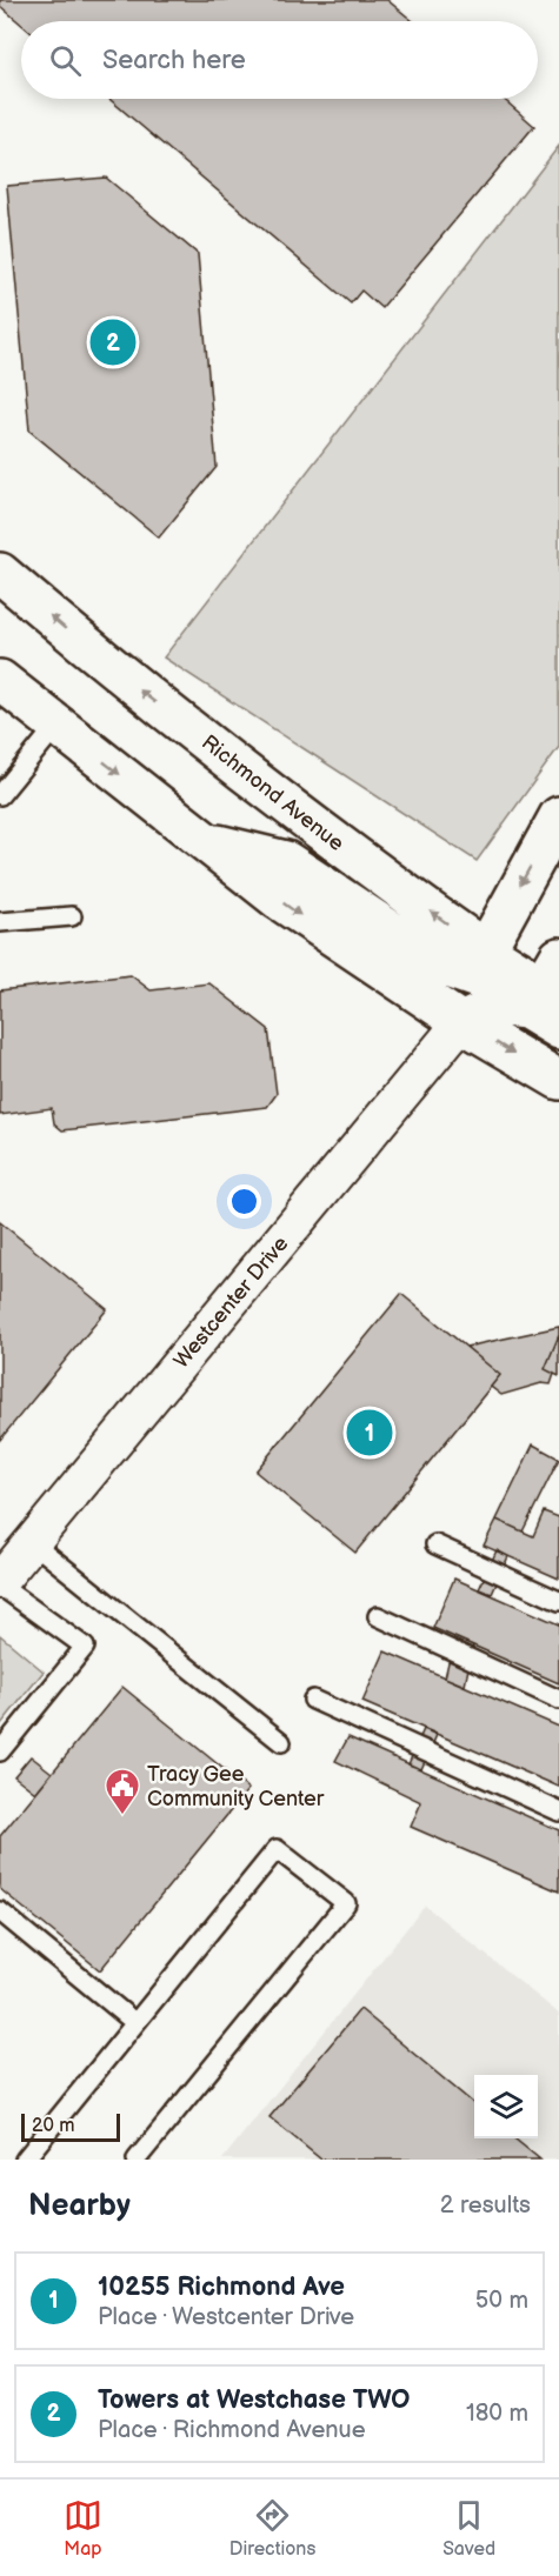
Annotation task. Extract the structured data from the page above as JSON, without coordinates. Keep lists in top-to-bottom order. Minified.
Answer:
{"streets":{"main road":["Richmond Avenue"],"street":["Westcenter Drive"]},"places":{"public building":["Tracy Gee Community Center"]},"scale_bar":"20 m","page":{"search":"Search here","pins":["2","1"],"scale":"20 m","heading":["Nearby","2 results"],"list":[{"mark":"1","name":"10255 Richmond Ave","note":"Place · Westcenter Drive","value":"50 m"},{"mark":"2","name":"Towers at Westchase TWO","note":"Place · Richmond Avenue","value":"180 m"}],"nav":["Map","Directions","Saved"]}}
